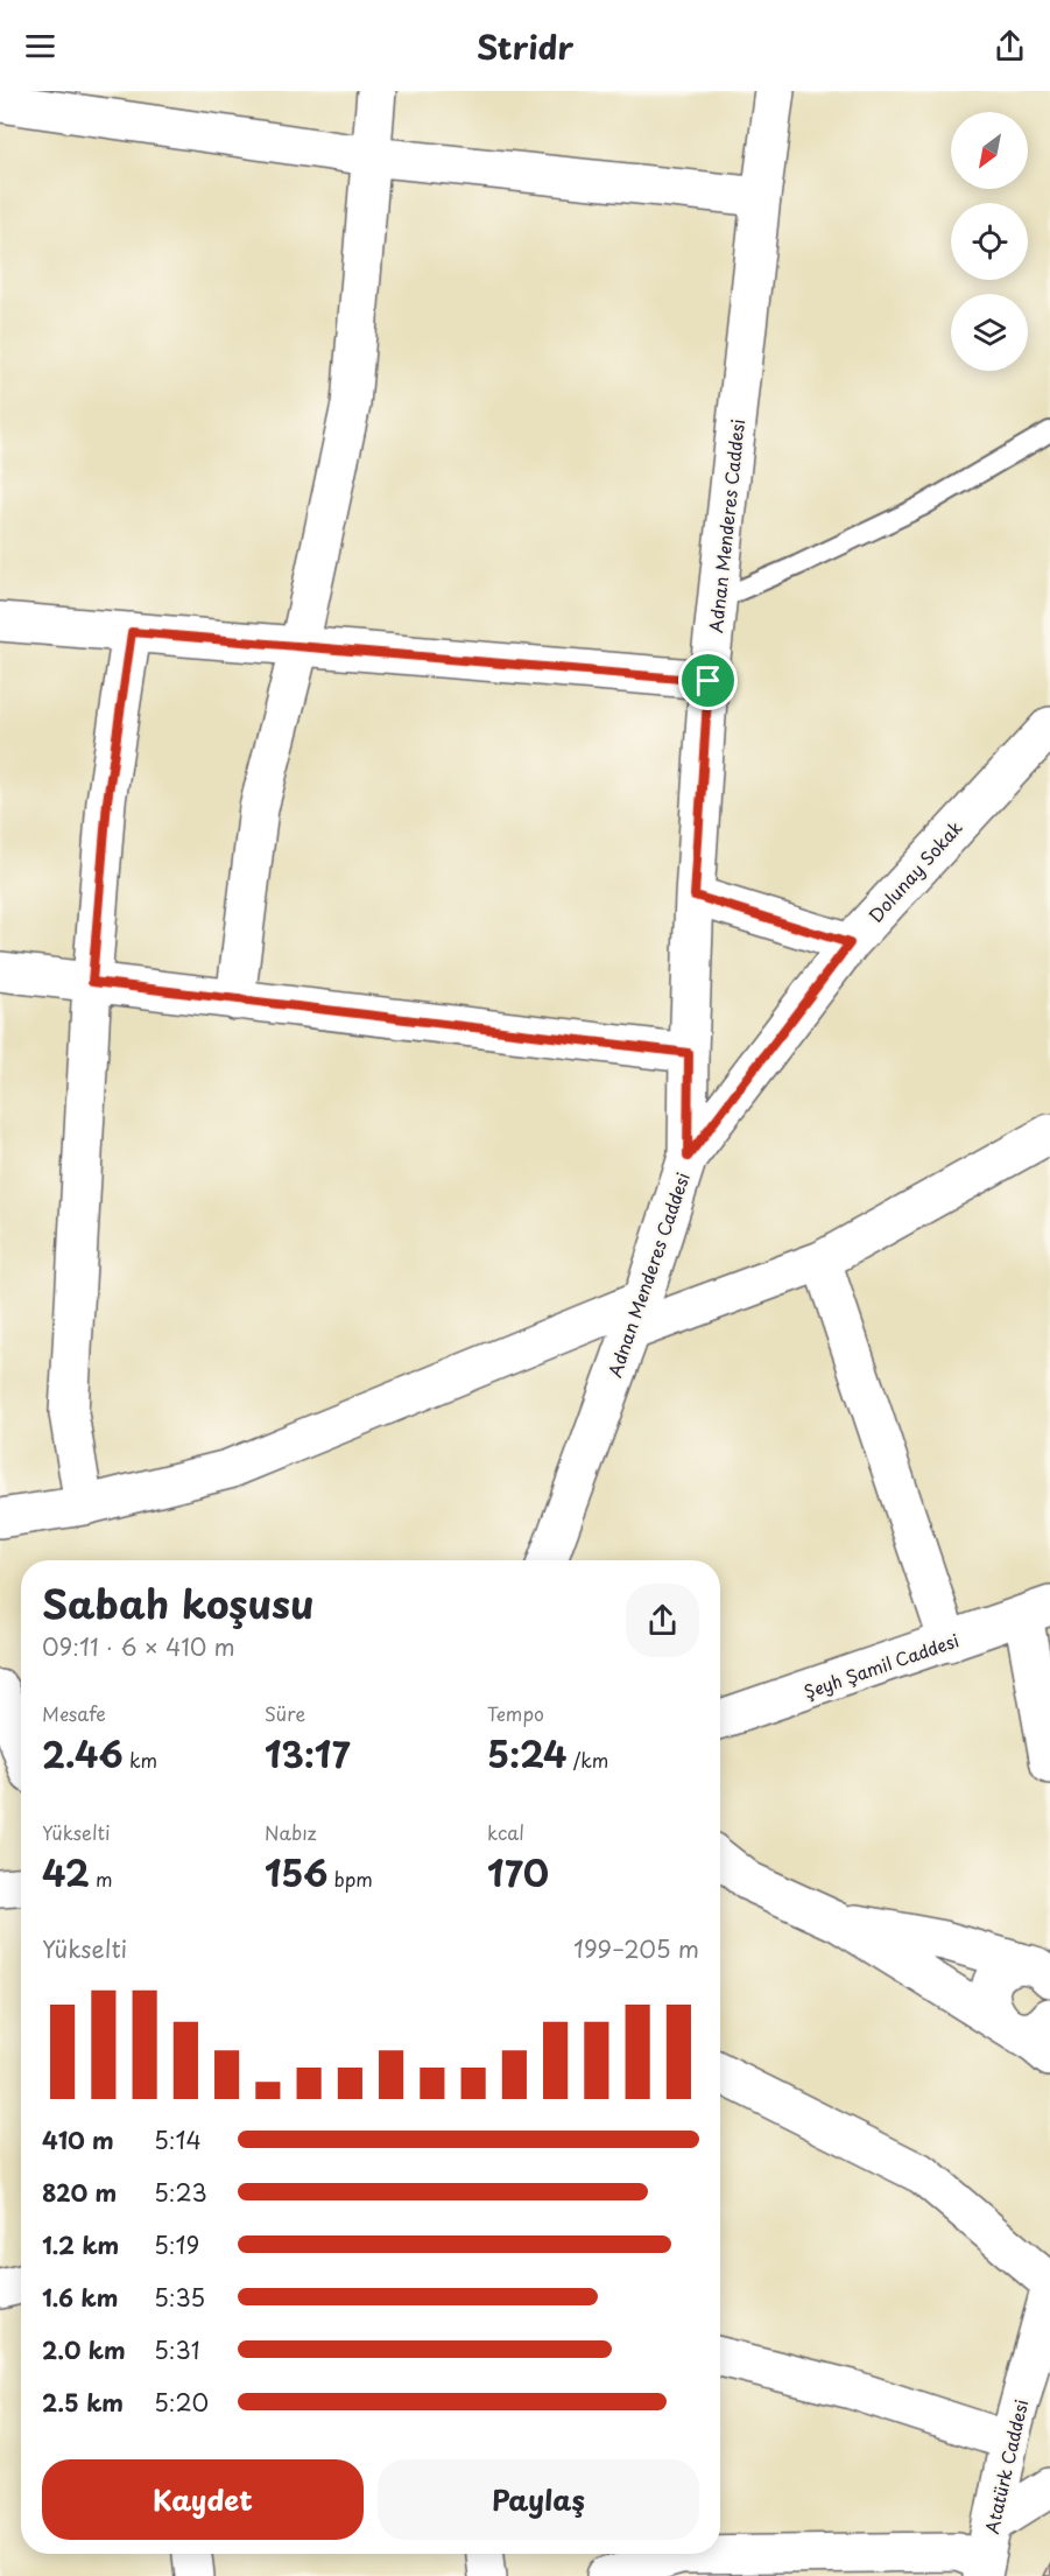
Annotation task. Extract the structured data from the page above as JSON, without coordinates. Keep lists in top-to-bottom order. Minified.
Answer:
{"streets":{"street":["Adnan Menderes Caddesi","Dolunay Sokak","Şeyh Şamil Caddesi","Atatürk Caddesi"]},"crossings":[["Adnan Menderes Caddesi","Dolunay Sokak"]],"north":"bottom left","page":{"header":"Stridr","heading":["Sabah koşusu","09:11 · 6 × 410 m"],"stats":[["Mesafe","2.46 km"],["Süre","13:17"],["Tempo","5:24 /km"],["Yükselti","42 m"],["Nabız","156 bpm"],["kcal","170"]],"chart":["Yükselti","199–205 m"],"list":[{"name":"410 m","note":"5:14"},{"name":"820 m","note":"5:23"},{"name":"1.2 km","note":"5:19"},{"name":"1.6 km","note":"5:35"},{"name":"2.0 km","note":"5:31"},{"name":"2.5 km","note":"5:20"}],"buttons":["Kaydet","Paylaş"]}}
